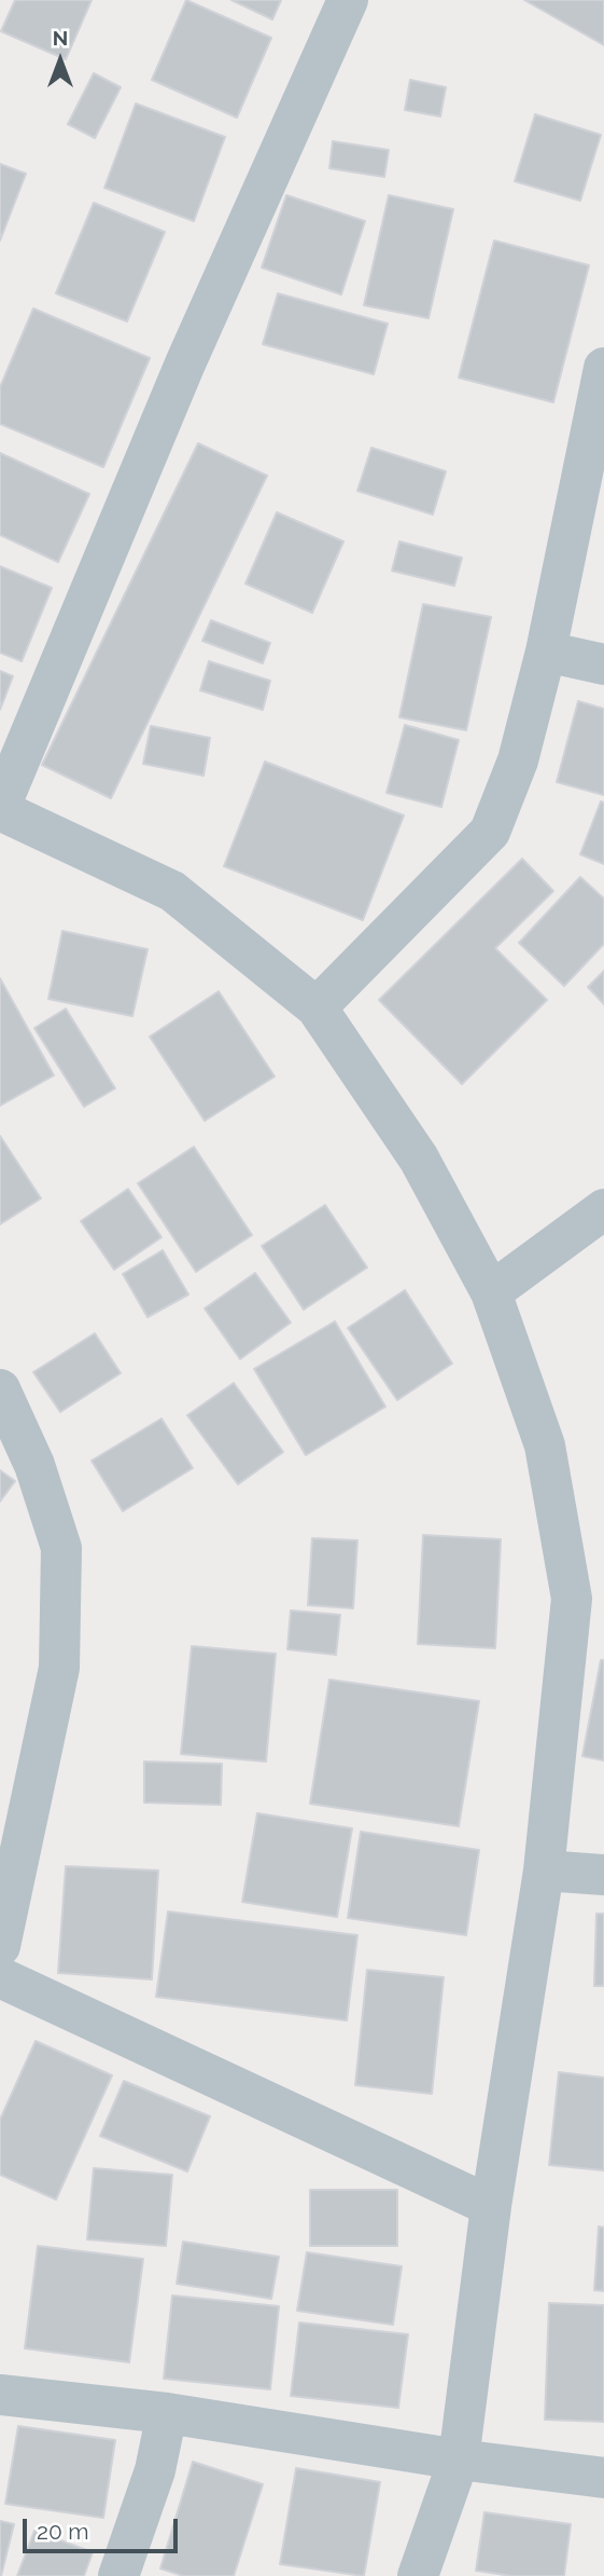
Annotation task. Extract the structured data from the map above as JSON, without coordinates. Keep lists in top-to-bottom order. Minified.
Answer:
{"scale_bar":"20 m","north":"top"}
